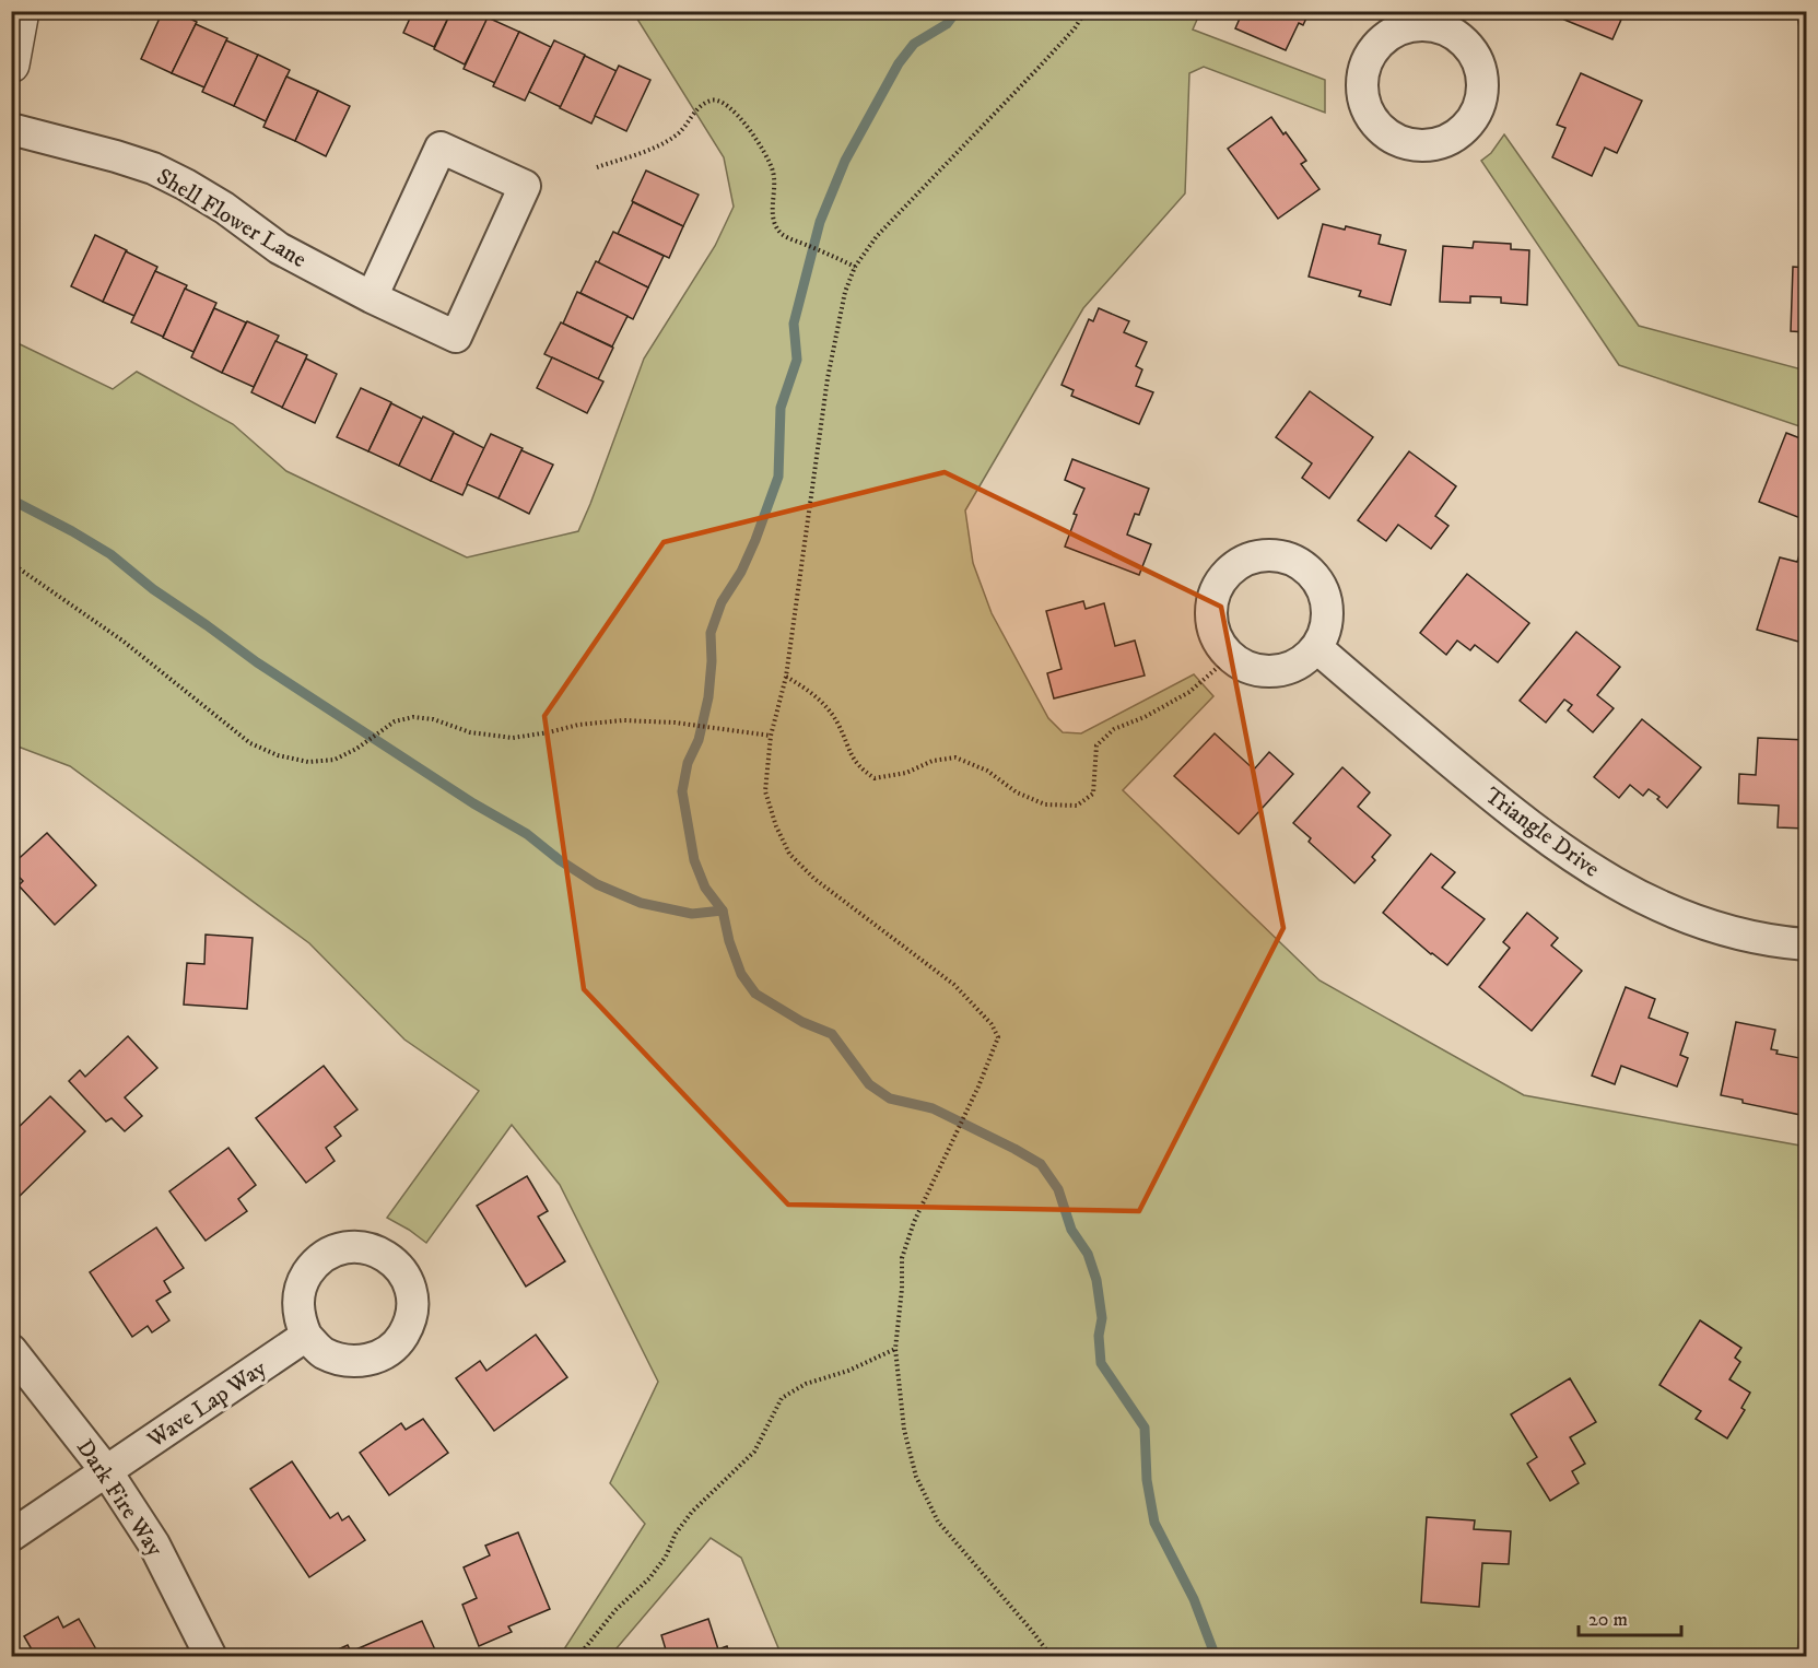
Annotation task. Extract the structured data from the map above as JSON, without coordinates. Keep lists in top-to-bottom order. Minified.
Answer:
{"streets":{"street":["Shell Flower Lane","Triangle Drive","Wave Lap Way","Dark Fire Way"]},"crossings":[["Wave Lap Way","Dark Fire Way"]],"scale_bar":"20 m"}
